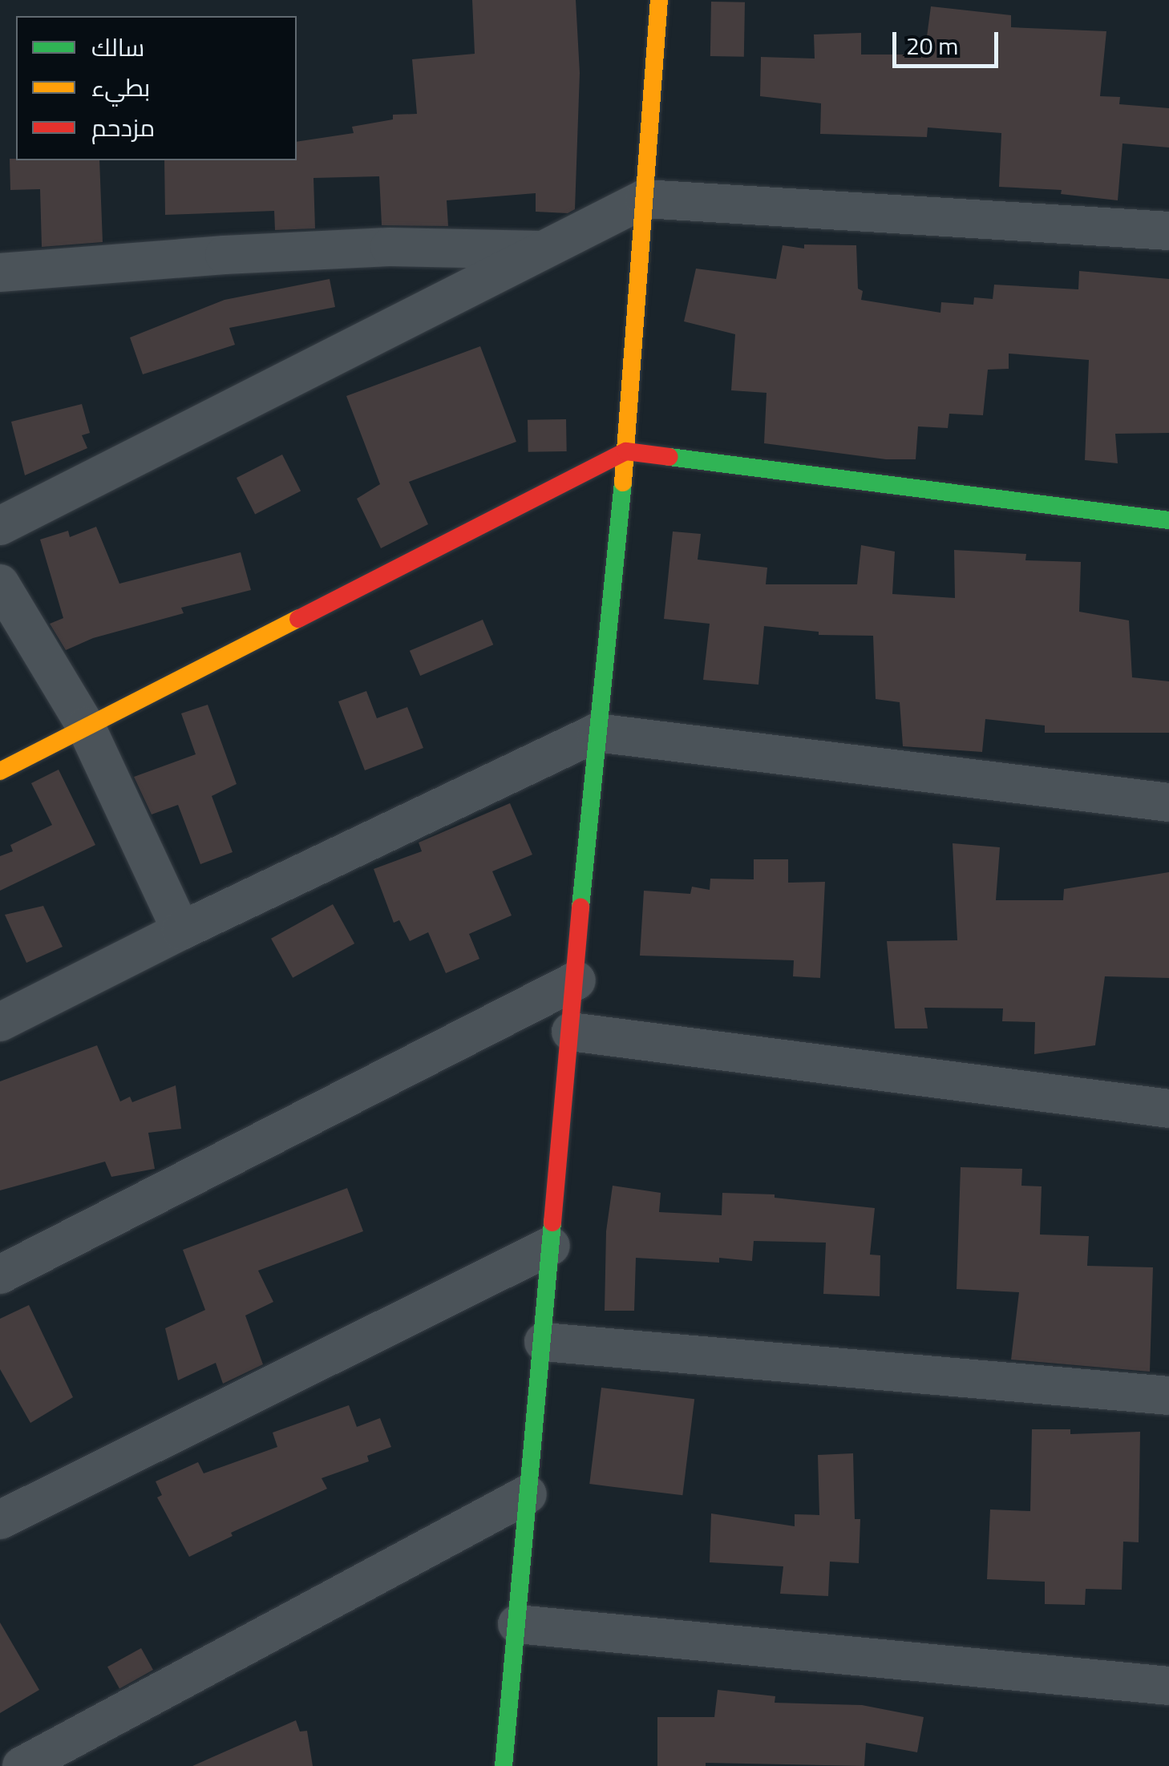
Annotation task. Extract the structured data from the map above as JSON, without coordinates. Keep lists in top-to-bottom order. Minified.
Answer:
{"legend":["سالك","بطيء","مزدحم"],"scale_bar":"20 m"}
